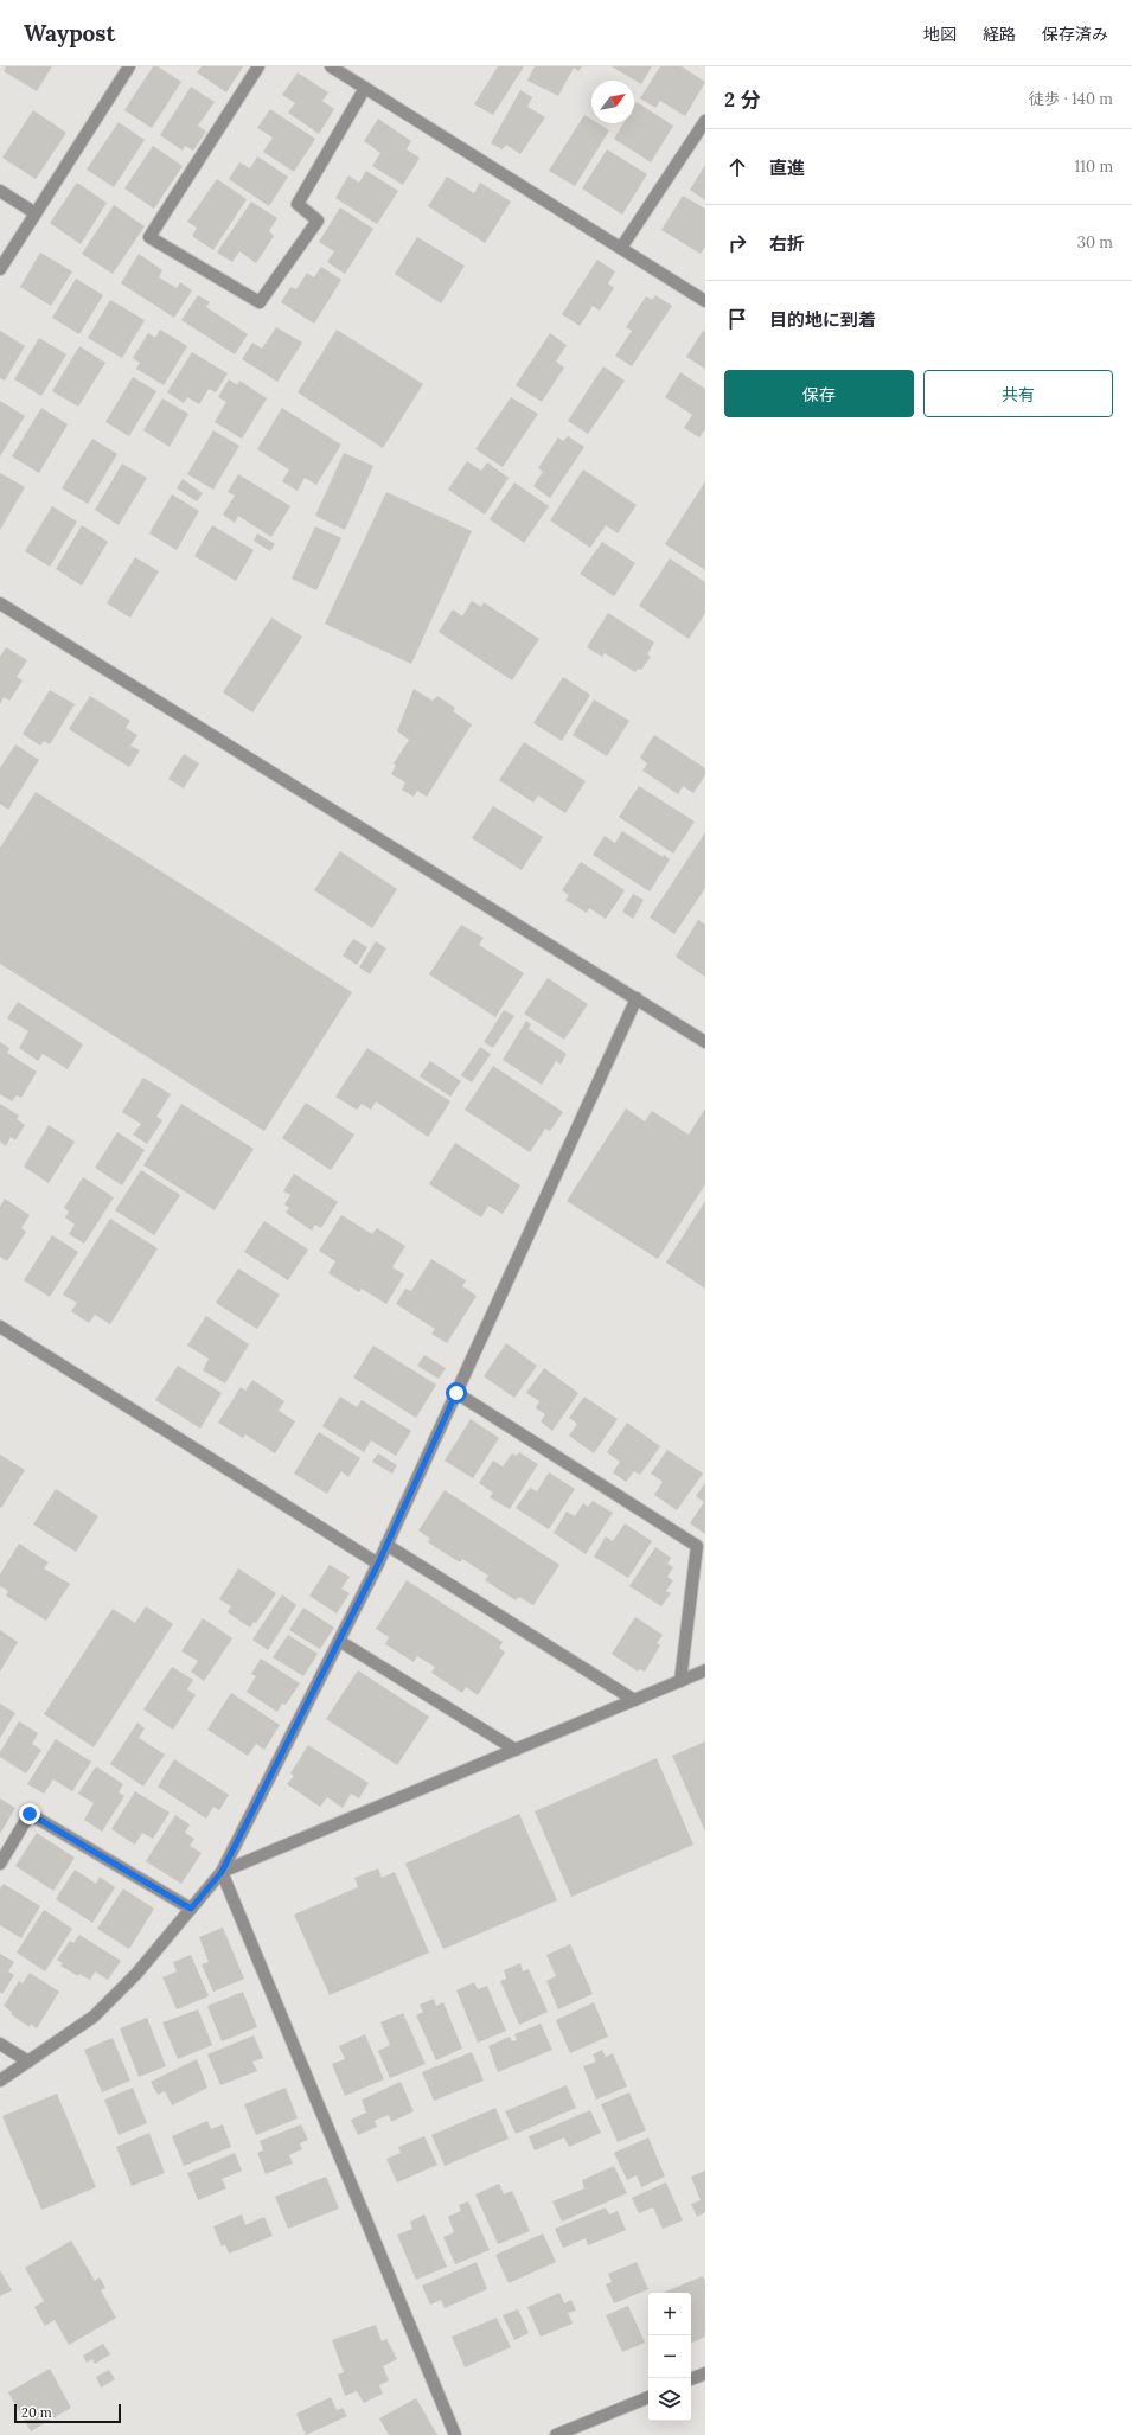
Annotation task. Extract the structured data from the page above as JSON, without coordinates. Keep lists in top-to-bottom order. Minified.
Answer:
{"scale_bar":"20 m","north":"top right","page":{"header":"Waypost","nav":["地図","経路","保存済み"],"heading":["2 分","徒歩 · 140 m"],"list":[["直進","110 m"],["右折","30 m"],"目的地に到着"],"buttons":["保存","共有"],"map_buttons":["+","−"],"scale":"20 m"}}
